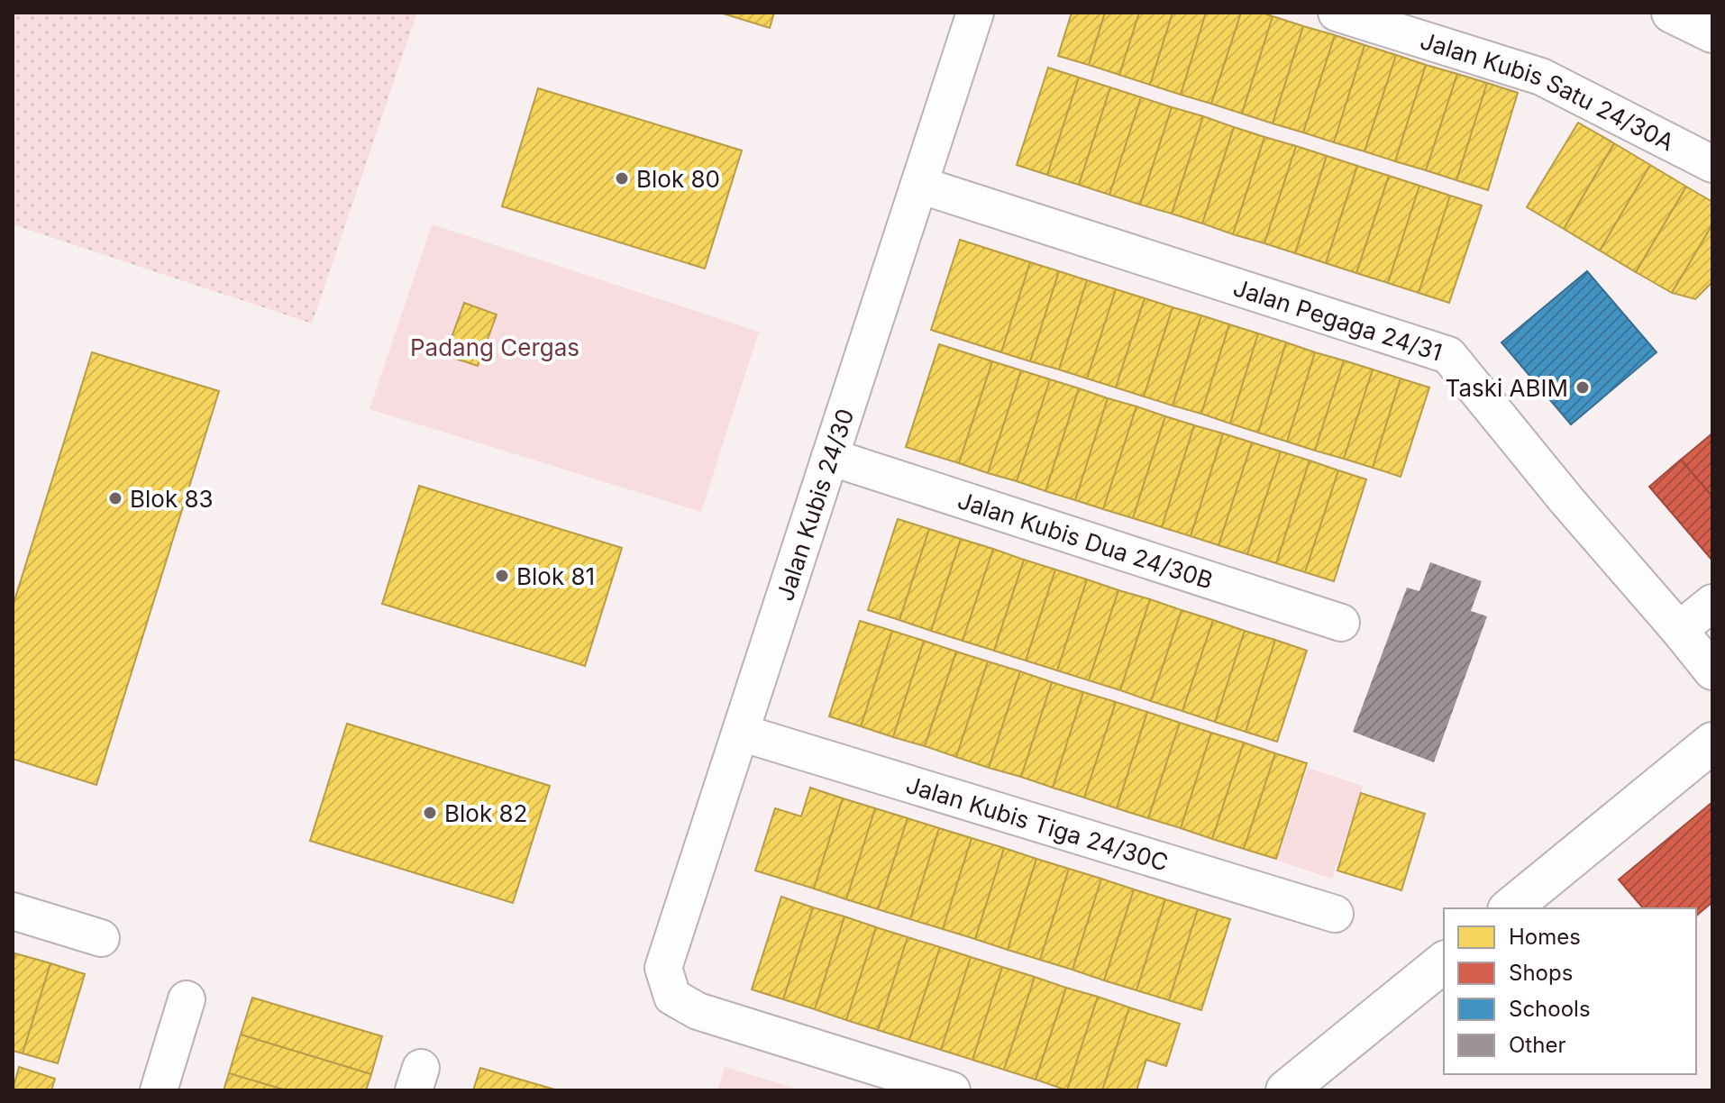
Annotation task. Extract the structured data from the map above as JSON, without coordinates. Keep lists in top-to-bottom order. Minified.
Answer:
{"streets":{"street":["Jalan Kubis Satu 24/30A","Jalan Pegaga 24/31","Jalan Kubis 24/30","Jalan Kubis Dua 24/30B","Jalan Kubis Tiga 24/30C"]},"crossings":[["Jalan Pegaga 24/31","Jalan Kubis 24/30"],["Jalan Kubis 24/30","Jalan Kubis Dua 24/30B"],["Jalan Kubis 24/30","Jalan Kubis Tiga 24/30C"]],"parks":["Padang Cergas"],"places":["Blok 80","Taski ABIM","Blok 83","Blok 81","Blok 82"],"legend":["Homes","Shops","Schools","Other"]}
